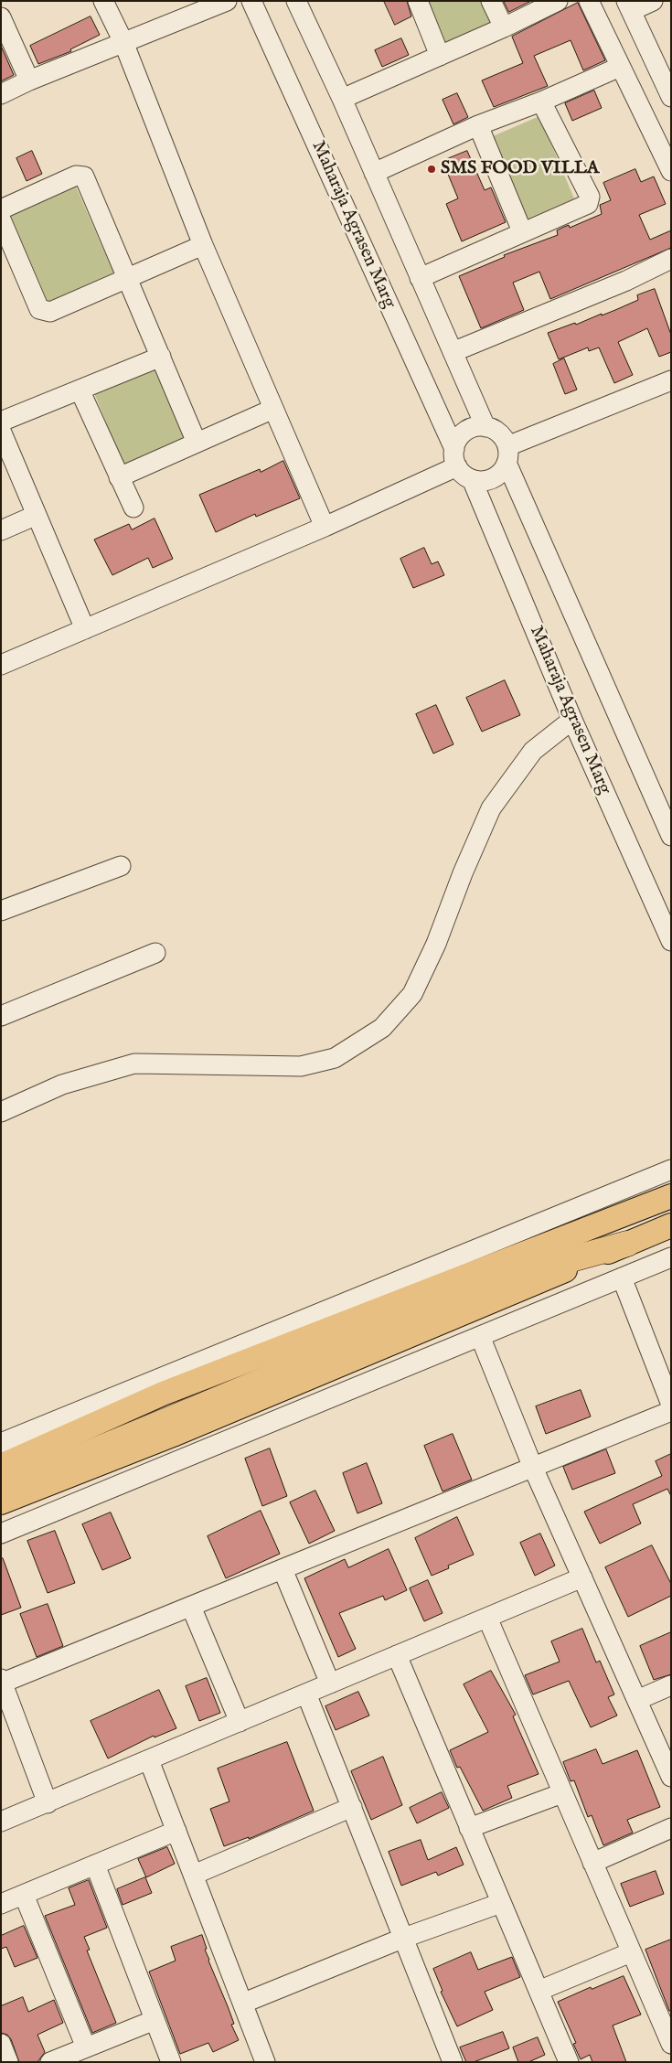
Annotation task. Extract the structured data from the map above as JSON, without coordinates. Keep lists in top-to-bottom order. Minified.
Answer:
{"streets":{"street":["Maharaja Agrasen Marg"]},"places":["SMS FOOD VILLA"]}
